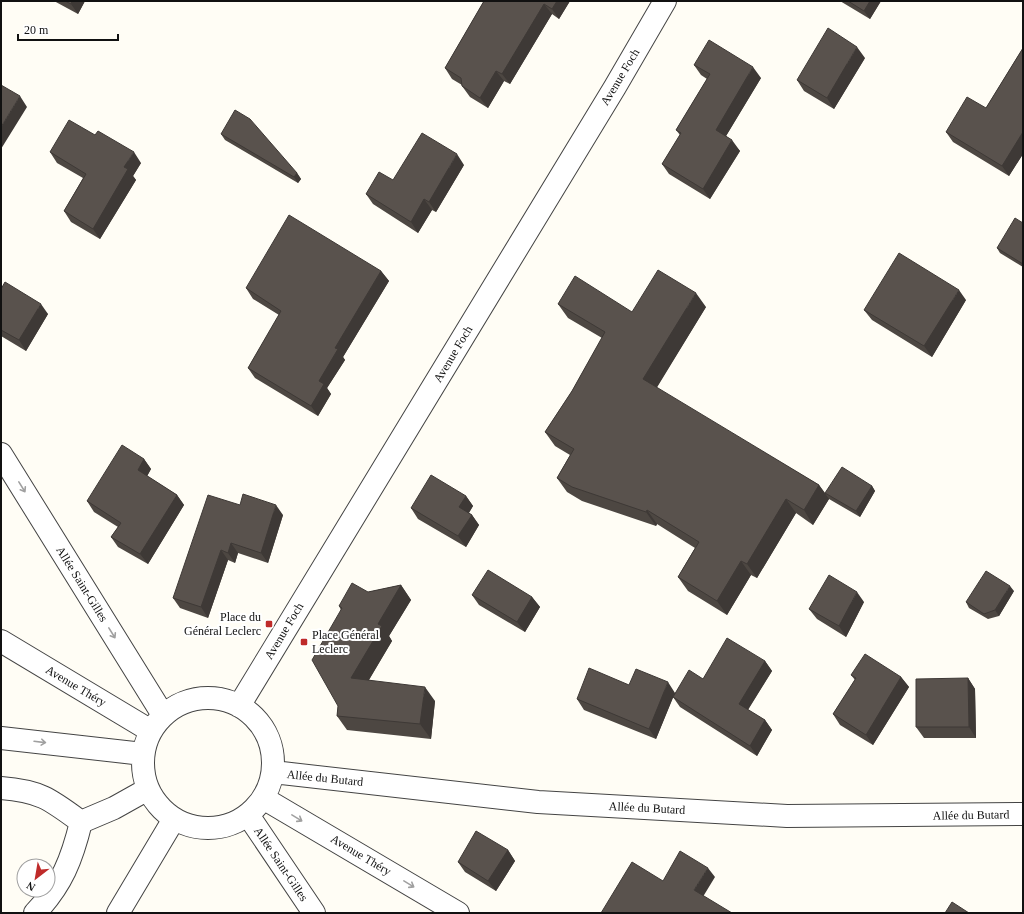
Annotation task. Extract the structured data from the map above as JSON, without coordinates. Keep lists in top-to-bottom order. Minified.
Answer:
{"streets":{"street":["Avenue Foch","Allée Saint-Gilles","Avenue Théry","Allée du Butard"]},"crossings":[["Avenue Foch","Allée Saint-Gilles"],["Avenue Foch","Avenue Théry"],["Avenue Foch","Allée du Butard"],["Allée Saint-Gilles","Avenue Théry"],["Allée Saint-Gilles","Allée du Butard"],["Avenue Théry","Allée du Butard"]],"one_way":["Allée Saint-Gilles","Avenue Théry"],"places":{"transit":["Place du Général Leclerc","Place Général Leclerc"]},"scale_bar":"20 m","north":"bottom left"}
